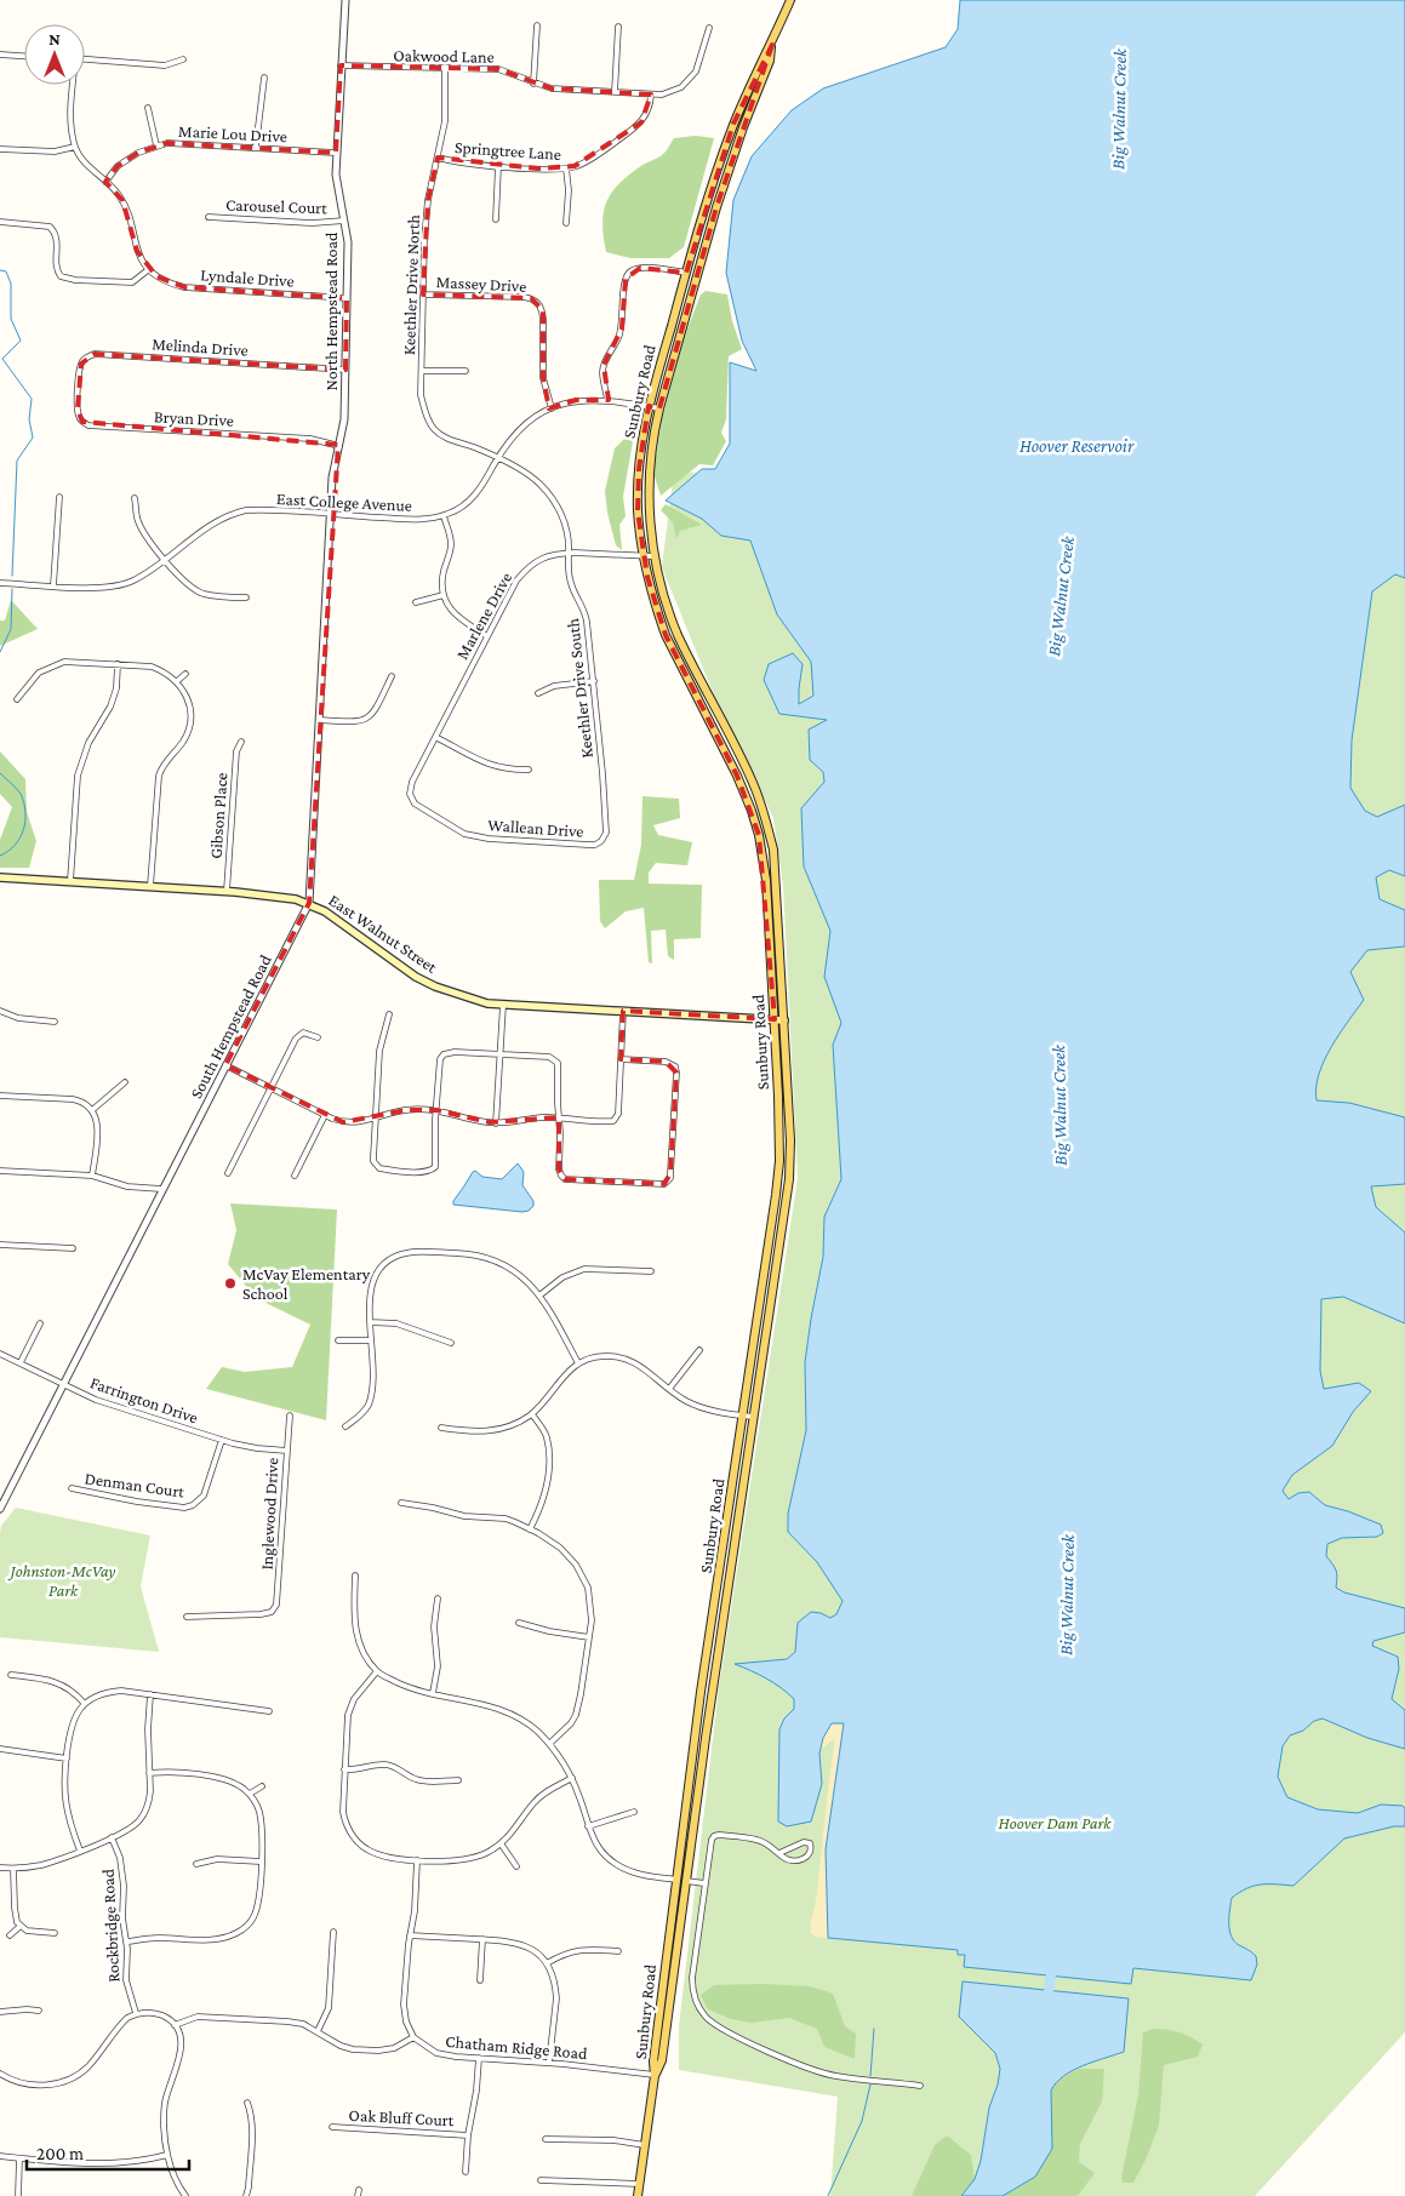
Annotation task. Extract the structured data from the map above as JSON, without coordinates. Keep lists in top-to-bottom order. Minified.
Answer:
{"streets":{"main road":["Sunbury Road","East Walnut Street"],"street":["Oakwood Lane","Marie Lou Drive","Springtree Lane","Carousel Court","Lyndale Drive","Massey Drive","Keethler Drive North","North Hempstead Road","Melinda Drive","Bryan Drive","East College Avenue","Marlene Drive","Keethler Drive South","Gibson Place","Wallean Drive","South Hempstead Road","Farrington Drive","Denman Court","Inglewood Drive","Rockbridge Road","Chatham Ridge Road","Oak Bluff Court"]},"crossings":[["Oakwood Lane","Springtree Lane"],["Oakwood Lane","Keethler Drive North"],["Oakwood Lane","North Hempstead Road"],["Marie Lou Drive","North Hempstead Road"],["Springtree Lane","Keethler Drive North"],["Carousel Court","North Hempstead Road"],["Lyndale Drive","North Hempstead Road"],["Massey Drive","Keethler Drive North"],["Massey Drive","East College Avenue"],["Keethler Drive North","East College Avenue"],["Keethler Drive North","Keethler Drive South"],["North Hempstead Road","Melinda Drive"],["North Hempstead Road","Bryan Drive"],["North Hempstead Road","East College Avenue"],["North Hempstead Road","South Hempstead Road"],["Melinda Drive","Bryan Drive"],["Sunbury Road","East College Avenue"],["Sunbury Road","Marlene Drive"],["Sunbury Road","East Walnut Street"],["Sunbury Road","Chatham Ridge Road"],["East College Avenue","Keethler Drive South"],["East College Avenue","South Hempstead Road"],["Marlene Drive","Keethler Drive South"],["Marlene Drive","Wallean Drive"],["Keethler Drive South","Wallean Drive"],["Gibson Place","East Walnut Street"],["East Walnut Street","South Hempstead Road"],["South Hempstead Road","Farrington Drive"],["Farrington Drive","Denman Court"],["Farrington Drive","Inglewood Drive"]],"water":["Big Walnut Creek","Hoover Reservoir"],"parks":["Johnston-McVay Park","Hoover Dam Park"],"places":["McVay Elementary School"],"scale_bar":"200 m","north":"top"}
